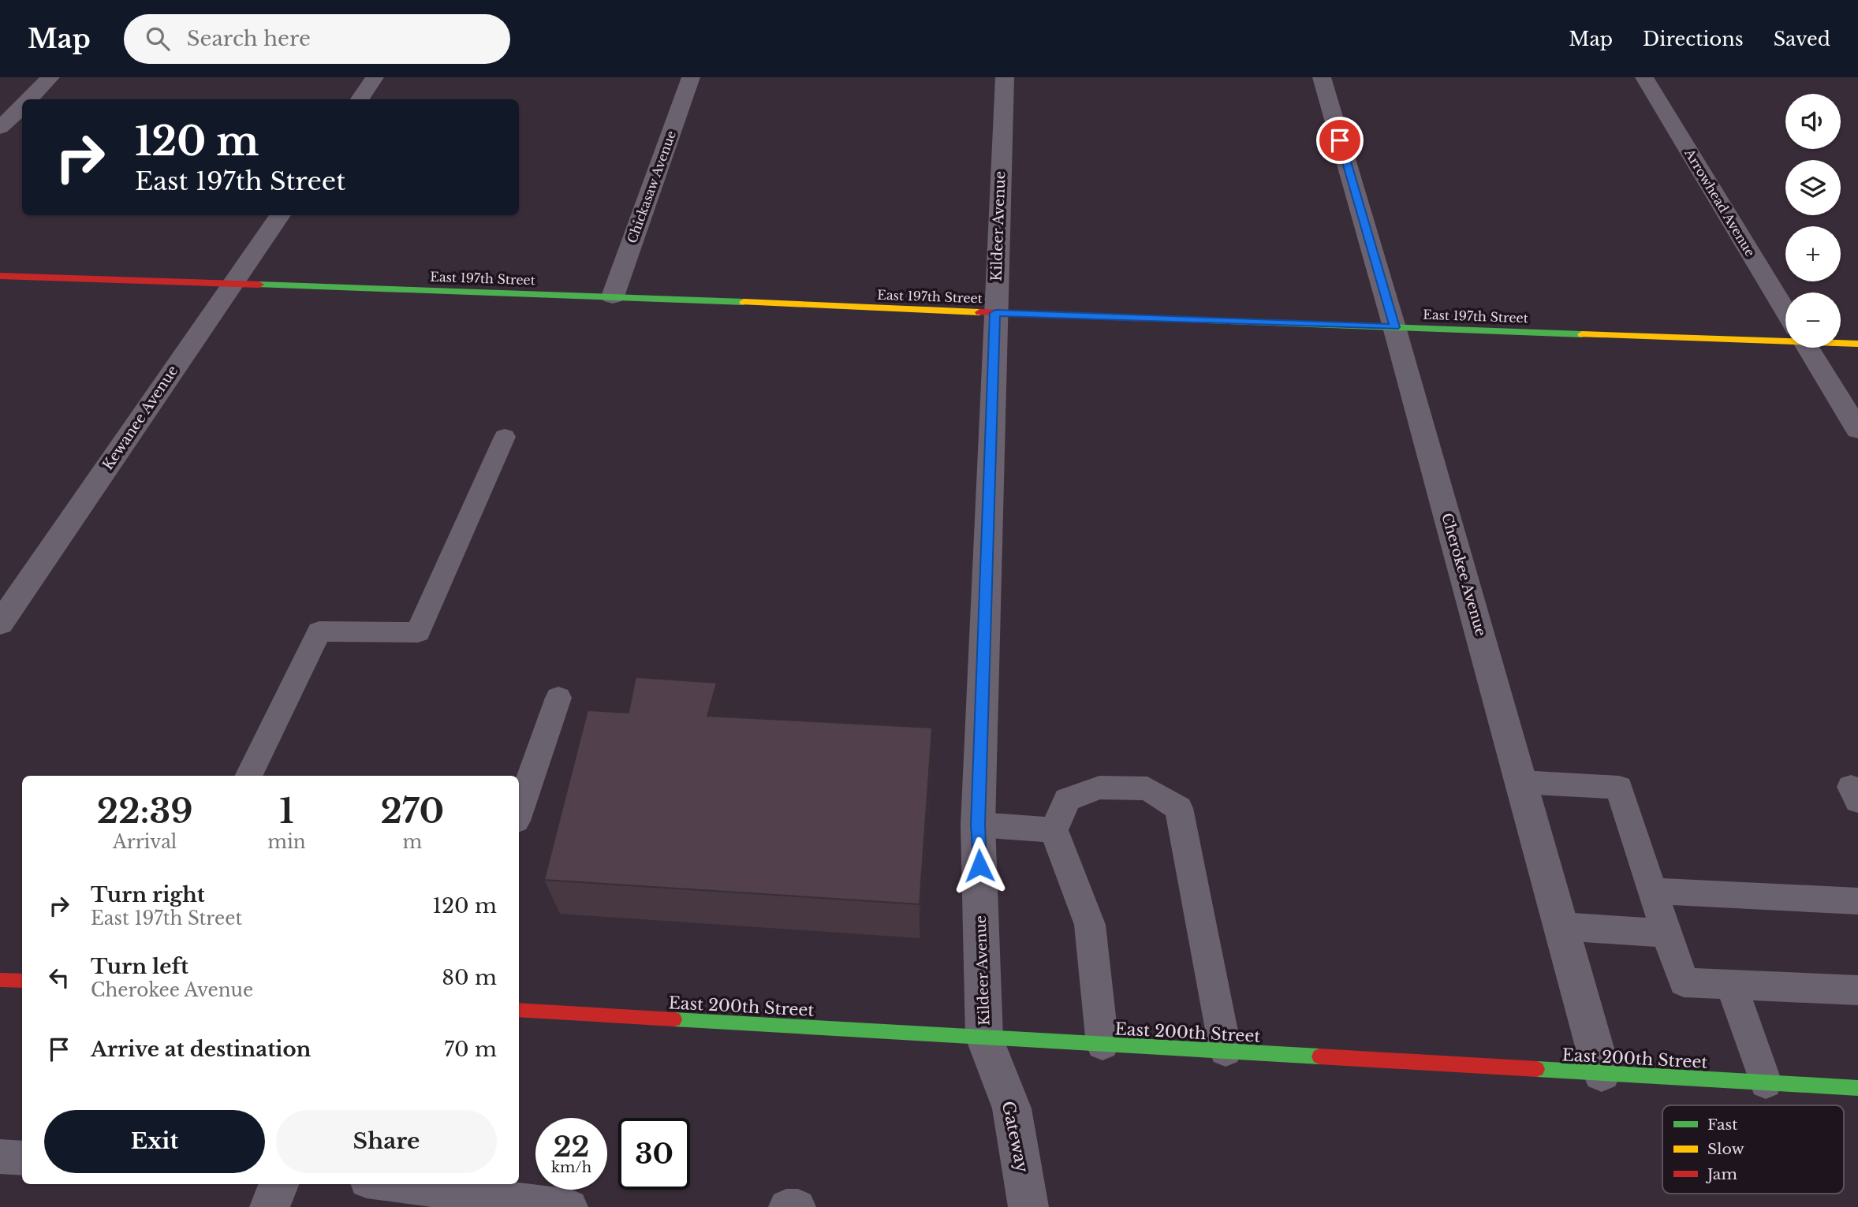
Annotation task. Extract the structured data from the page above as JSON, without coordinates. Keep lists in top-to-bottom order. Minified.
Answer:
{"streets":{"street":["Chickasaw Avenue","Arrowhead Avenue","Kildeer Avenue","East 197th Street","Kewanee Avenue","Cherokee Avenue","East 200th Street","Gateway"]},"crossings":[["Chickasaw Avenue","East 197th Street"],["Kildeer Avenue","East 197th Street"],["Kildeer Avenue","East 200th Street"],["Kildeer Avenue","Gateway"],["East 197th Street","Kewanee Avenue"],["East 197th Street","Cherokee Avenue"],["Cherokee Avenue","East 200th Street"],["East 200th Street","Gateway"]],"legend":["Fast","Slow","Jam"],"page":{"header":"Map","search":"Search here","nav":["Map","Directions","Saved"],"map_buttons":["+","−"],"turn":["120 m","East 197th Street"],"eta":["22:39","Arrival","1","min","270","m"],"list":[{"name":"Turn right","note":"East 197th Street","value":"120 m"},{"name":"Turn left","note":"Cherokee Avenue","value":"80 m"},{"name":"Arrive at destination","value":"70 m"}],"buttons":["Exit","Share"],"speed":"22 km/h","limit":"30"}}
